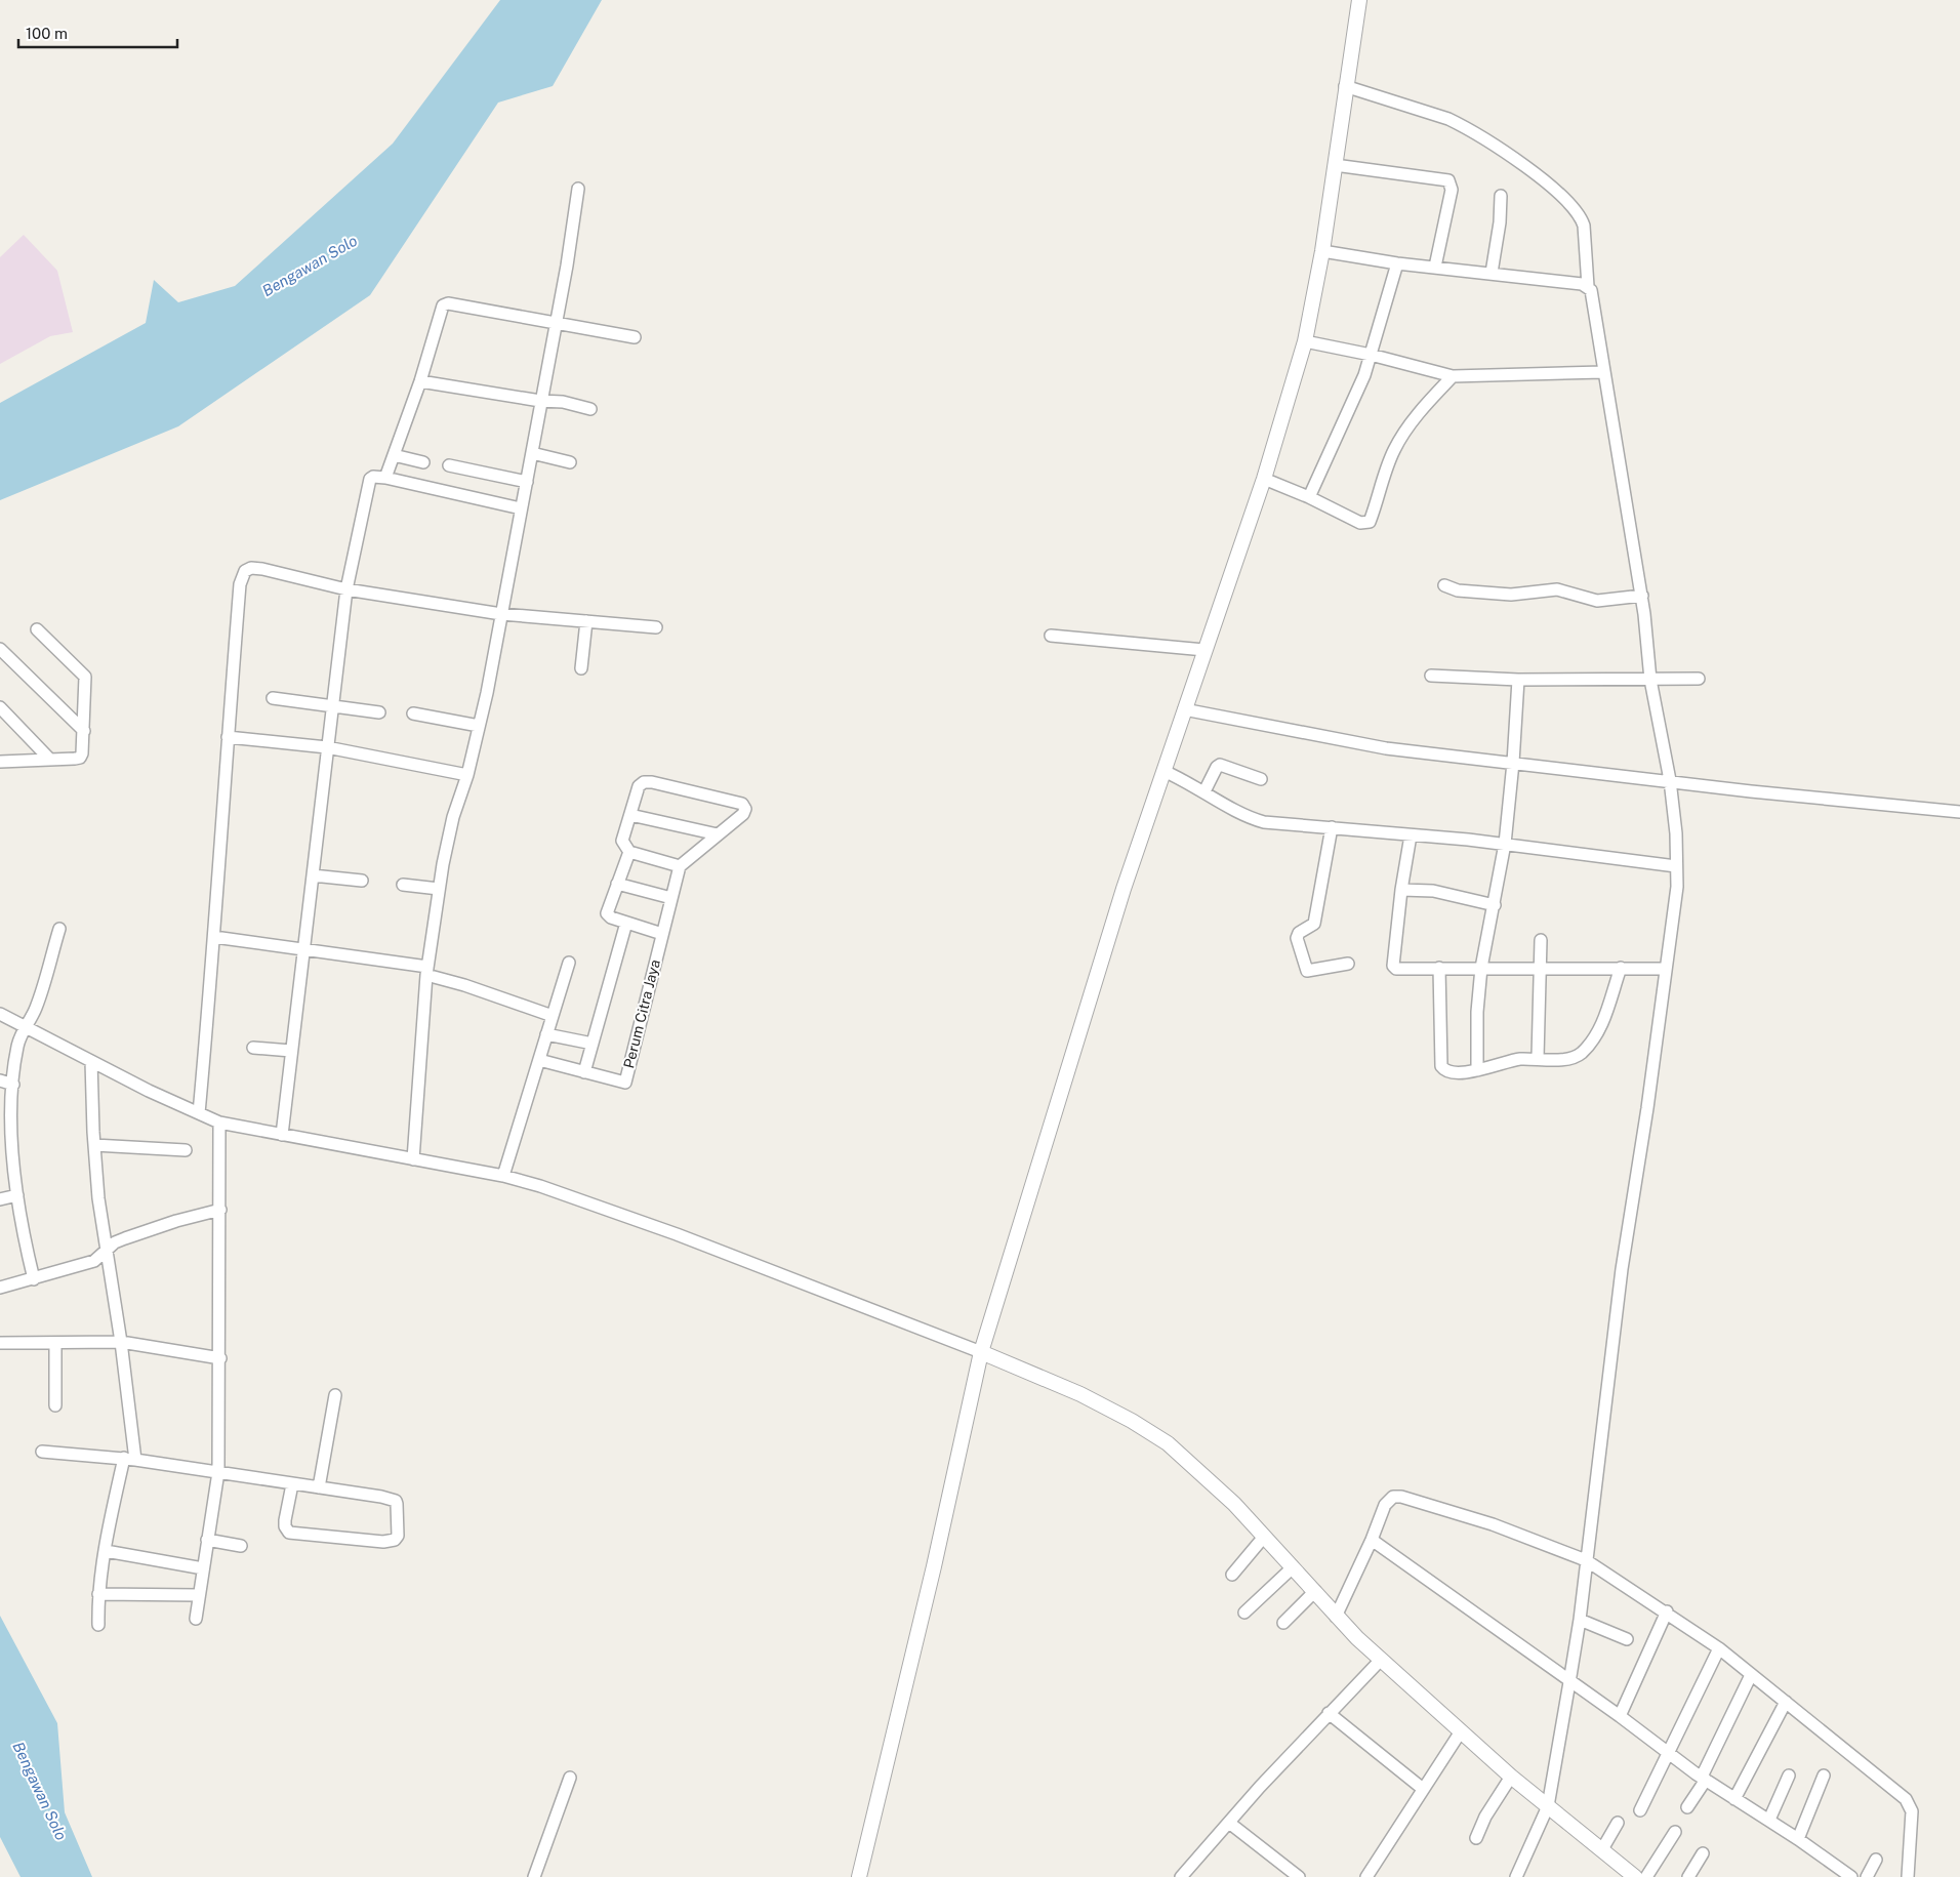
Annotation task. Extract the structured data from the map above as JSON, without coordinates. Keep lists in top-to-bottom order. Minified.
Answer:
{"streets":{"street":["Perum Citra Jaya"]},"water":["Bengawan Solo"],"scale_bar":"100 m"}
